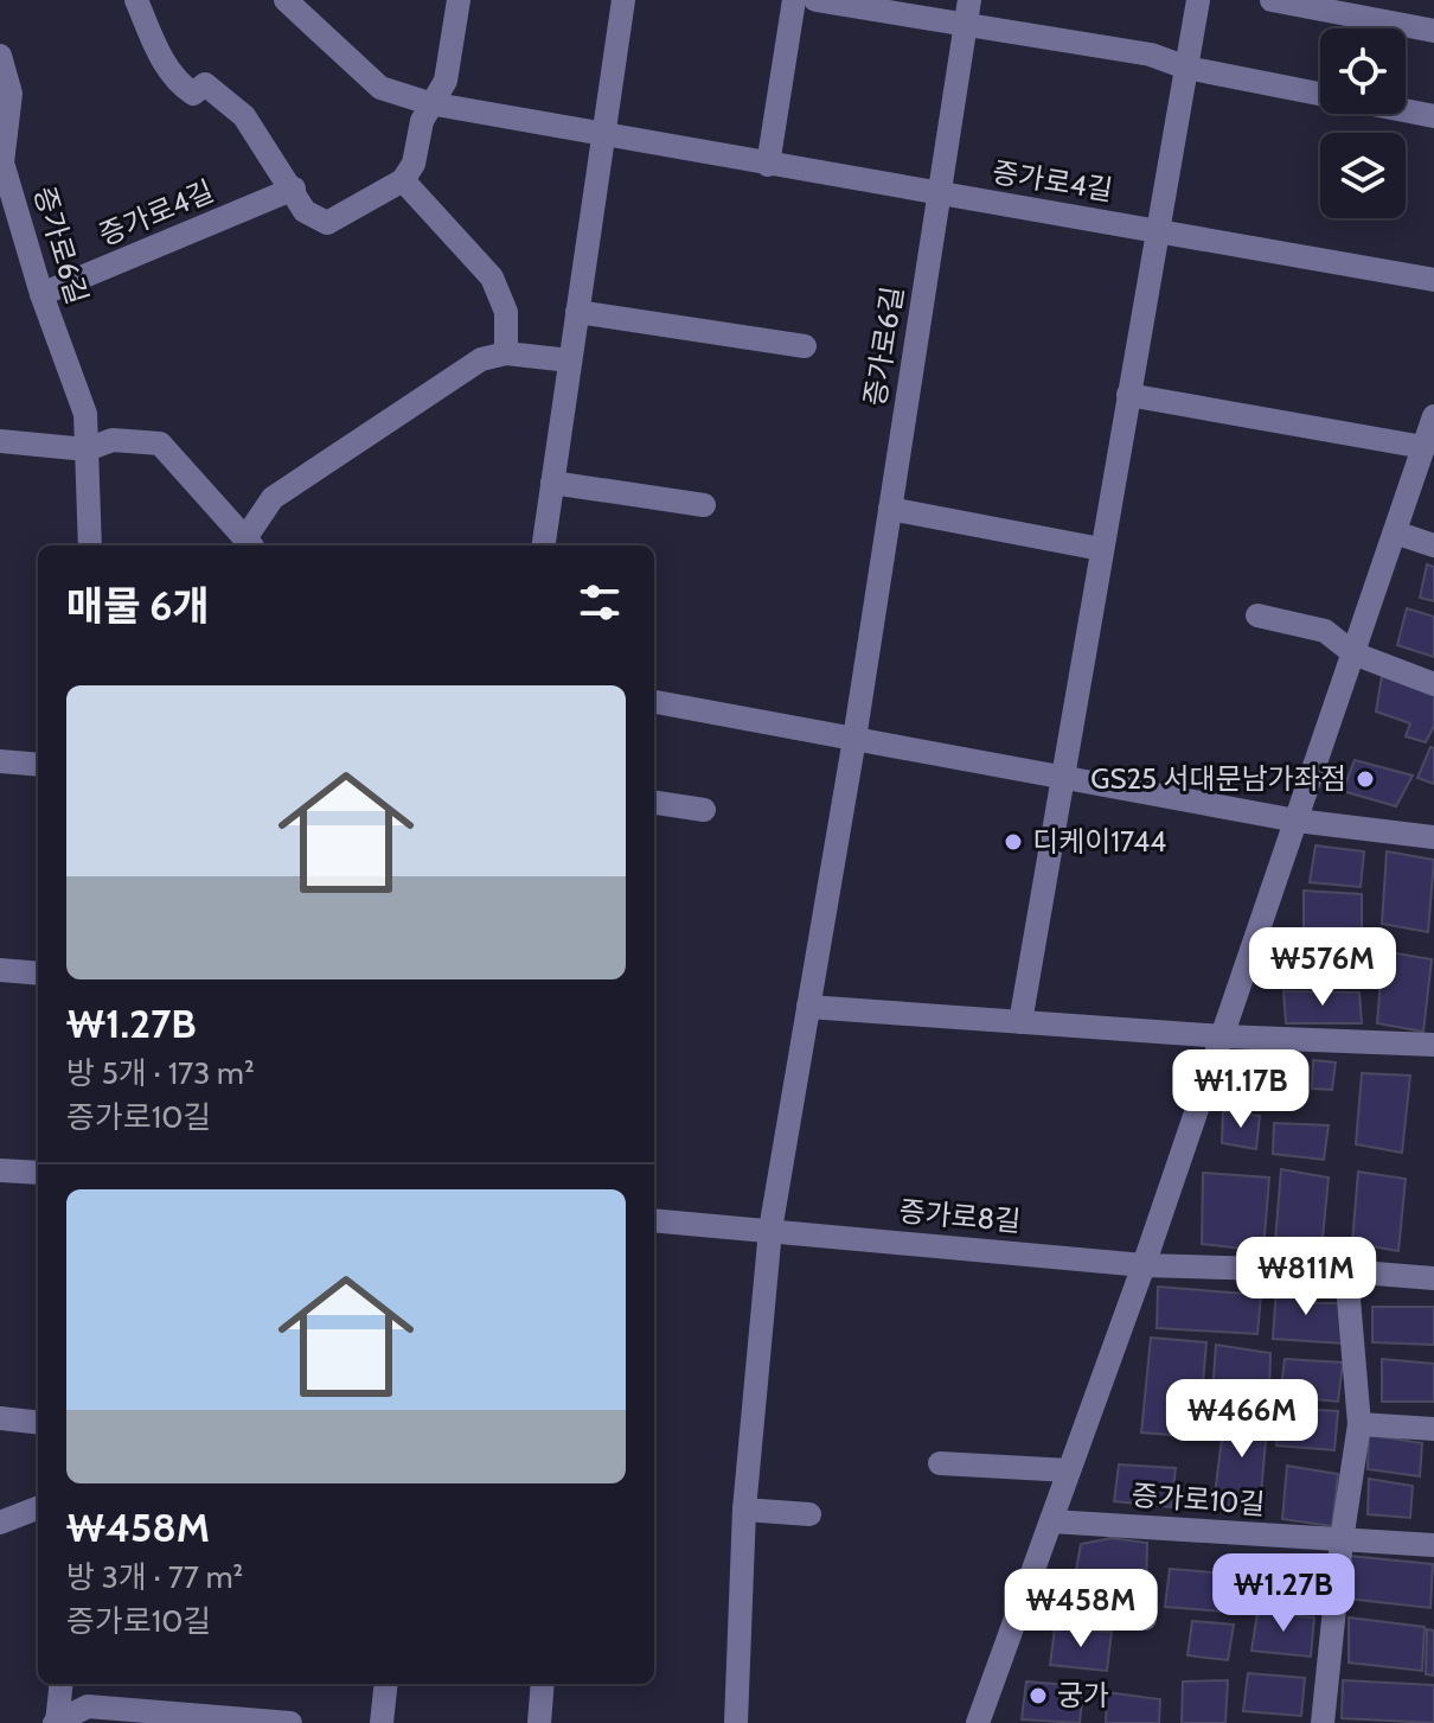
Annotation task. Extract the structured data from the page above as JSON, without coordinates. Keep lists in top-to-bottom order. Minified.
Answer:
{"streets":{"street":["증가로4길","증가로6길","증가로8길","증가로10길"]},"crossings":[["증가로4길","증가로6길"]],"places":["GS25 서대문남가좌점","디케이1744","궁가"],"page":{"heading":"매물 6개","list":[{"name":"₩1.27B","note":"방 5개 · 173 m² · 증가로10길"},{"name":"₩458M","note":"방 3개 · 77 m² · 증가로10길"}],"price":["₩576M","₩1.17B","₩811M","₩466M","₩1.27B","₩458M"]}}
